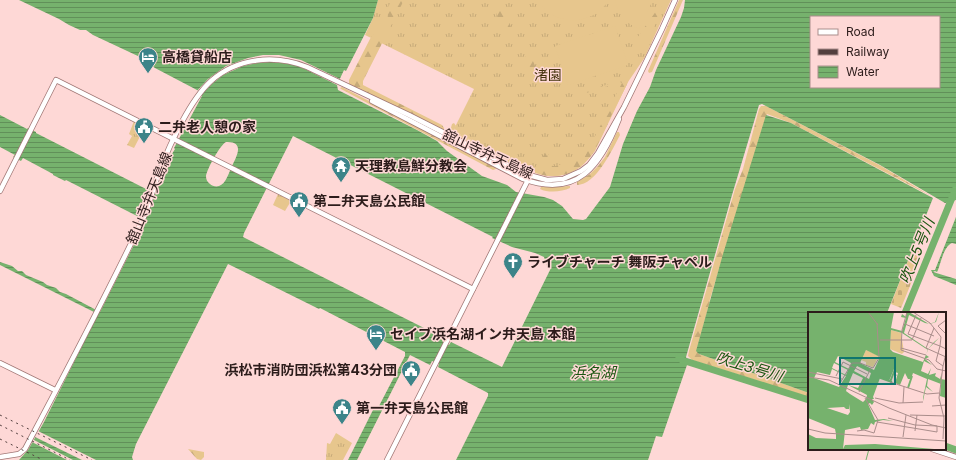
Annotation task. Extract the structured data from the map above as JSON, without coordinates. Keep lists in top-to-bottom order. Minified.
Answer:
{"streets":{"main road":["舘山寺弁天島線"]},"water":["吹上5号川","吹上3号川","浜名湖"],"parks":["渚園"],"places":{"hotel":["高橋貸船店","セイブ浜名湖イン弁天島 本館"],"public building":["二弁老人憩の家","第二弁天島公民館","浜松市消防団浜松第43分団","第一弁天島公民館"],"temple":["天理教島鮮分教会"],"church":["ライブチャーチ 舞阪チャペル"]},"legend":["Road","Railway","Water"]}
